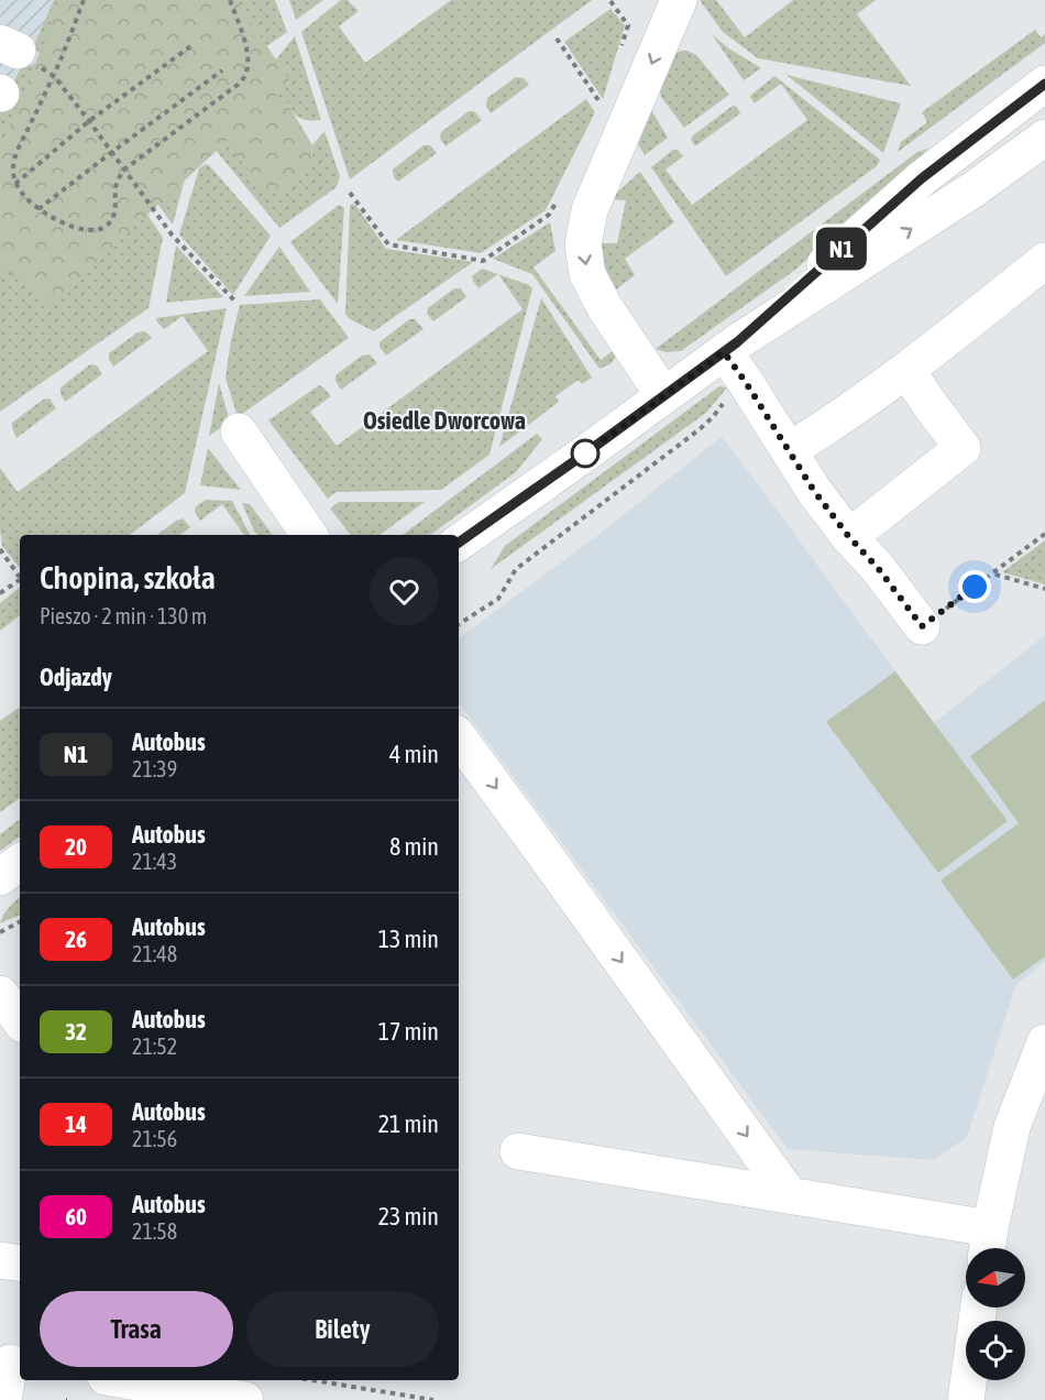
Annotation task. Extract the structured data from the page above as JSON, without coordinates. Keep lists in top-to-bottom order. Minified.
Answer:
{"districts":["Osiedle Dworcowa"],"lines":["bus line N1"],"north":"left","page":{"on_map":"N1","heading":[["Chopina, szkoła","Pieszo · 2 min · 130 m"],"Odjazdy"],"list":[{"mark":"N1","name":"Autobus","note":"21:39","value":"4 min"},{"mark":"20","name":"Autobus","note":"21:43","value":"8 min"},{"mark":"26","name":"Autobus","note":"21:48","value":"13 min"},{"mark":"32","name":"Autobus","note":"21:52","value":"17 min"},{"mark":"14","name":"Autobus","note":"21:56","value":"21 min"},{"mark":"60","name":"Autobus","note":"21:58","value":"23 min"}],"buttons":["Trasa","Bilety"]}}
